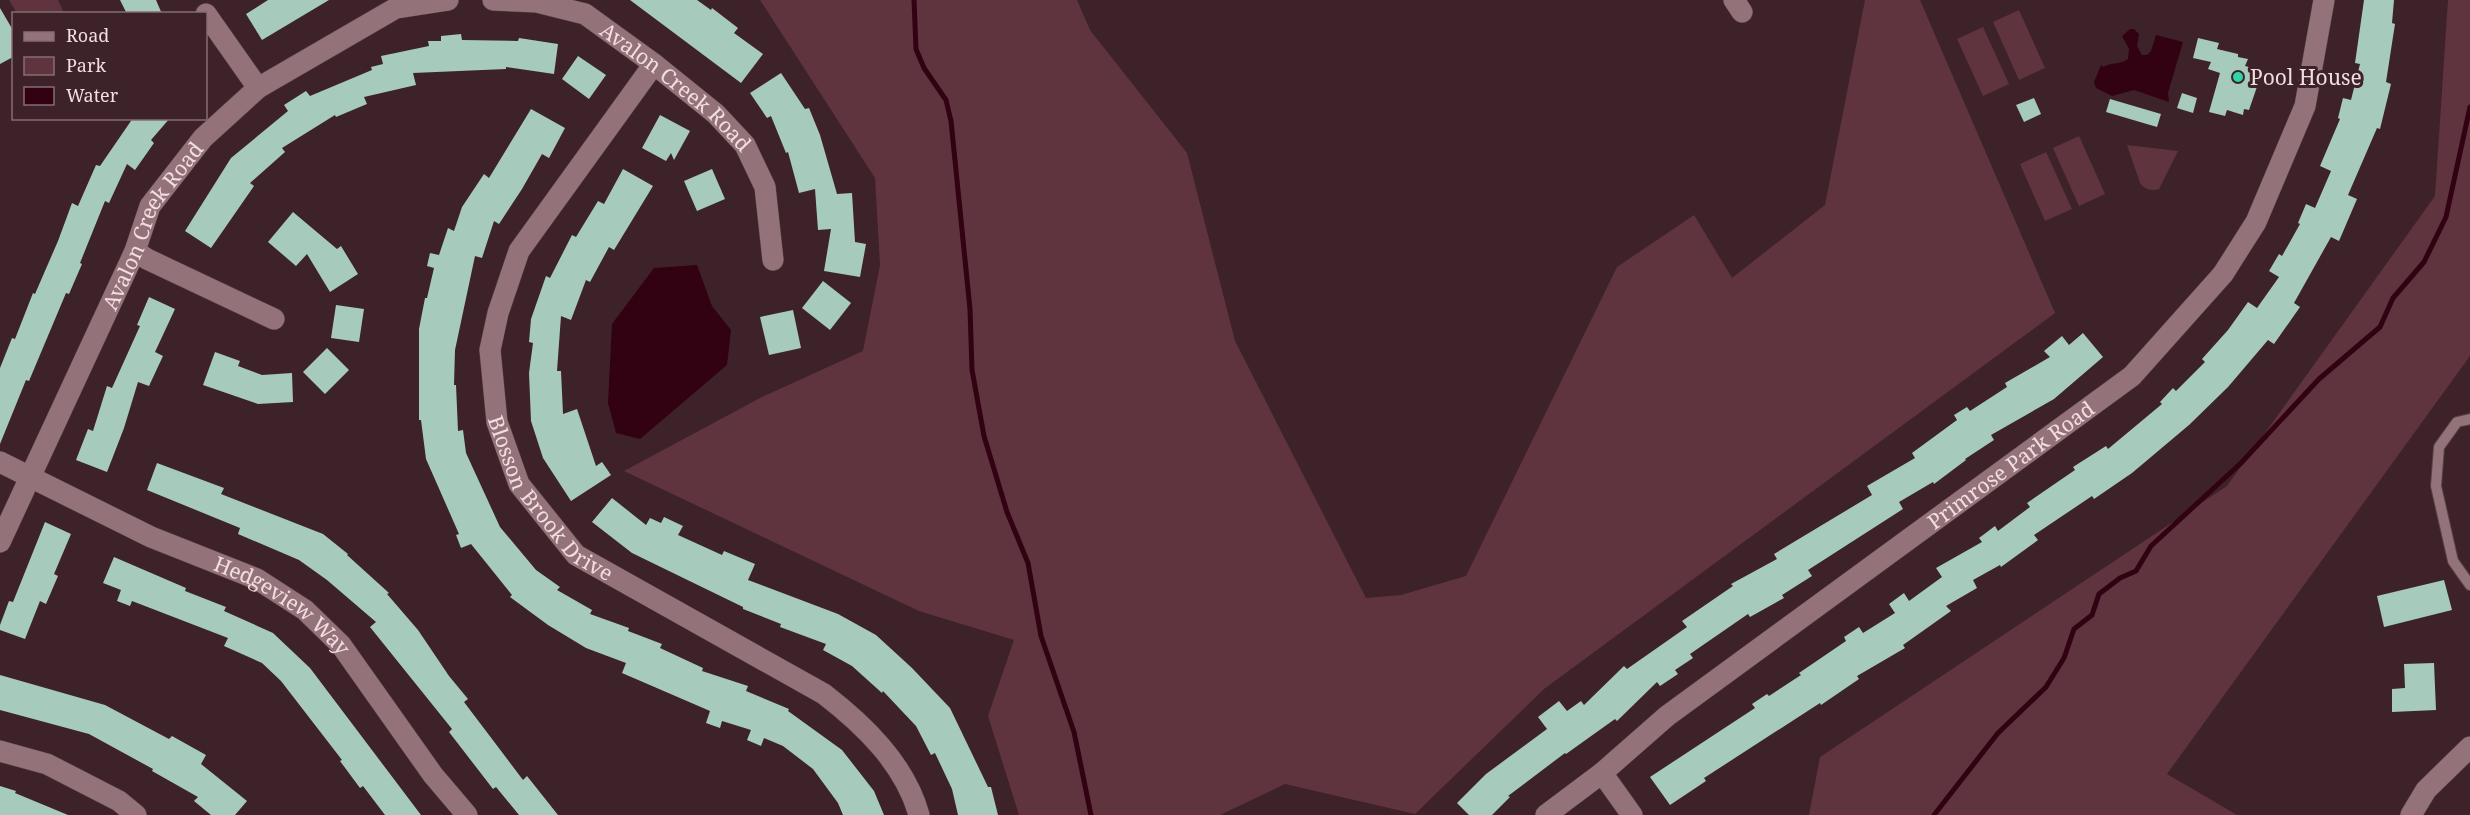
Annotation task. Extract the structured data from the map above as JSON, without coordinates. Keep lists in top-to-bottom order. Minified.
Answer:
{"streets":{"street":["Avalon Creek Road","Primrose Park Road","Blosson Brook Drive","Hedgeview Way"]},"crossings":[["Avalon Creek Road","Blosson Brook Drive"],["Avalon Creek Road","Hedgeview Way"]],"places":["Pool House"],"legend":["Road","Park","Water"]}
